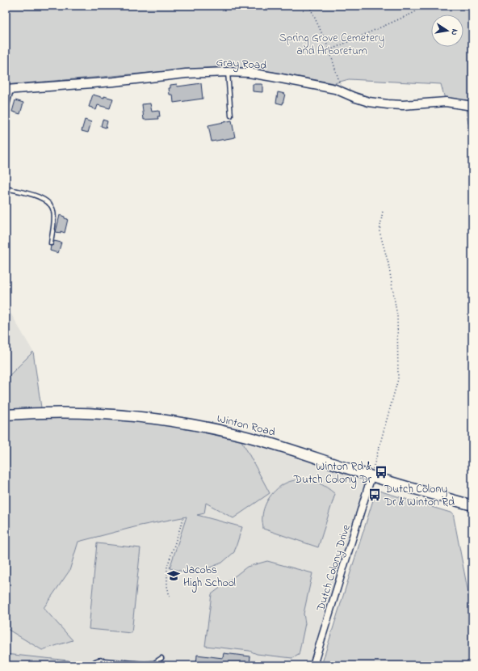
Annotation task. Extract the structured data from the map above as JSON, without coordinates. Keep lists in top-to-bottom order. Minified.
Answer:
{"streets":{"main road":["Winton Road"],"street":["Gray Road","Dutch Colony Drive"]},"crossings":[["Winton Road","Dutch Colony Drive"]],"parks":["Spring Grove Cemetery and Arboretum"],"places":{"bus stop":["Winton Rd & Dutch Colony Dr","Dutch Colony Dr & Winton Rd"],"school or university":["Jacobs High School"]},"north":"right"}
